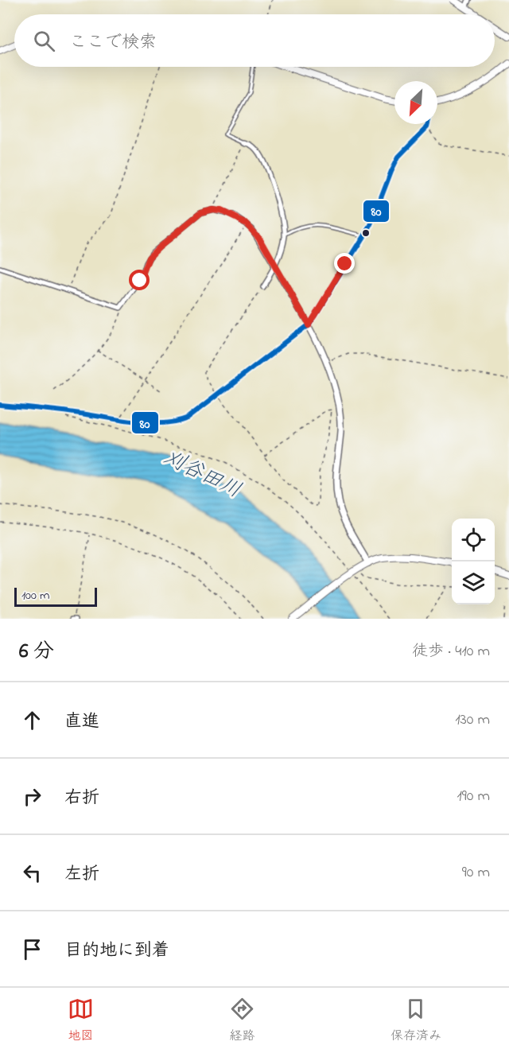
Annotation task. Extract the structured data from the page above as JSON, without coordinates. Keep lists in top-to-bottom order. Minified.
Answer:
{"water":["刈谷田川"],"lines":["transit line 80"],"scale_bar":"100 m","north":"bottom left","page":{"search":"ここで検索","scale":"100 m","heading":["6 分","徒歩 · 410 m"],"list":[["直進","130 m"],["右折","190 m"],["左折","90 m"],"目的地に到着"],"nav":["地図","経路","保存済み"]}}
